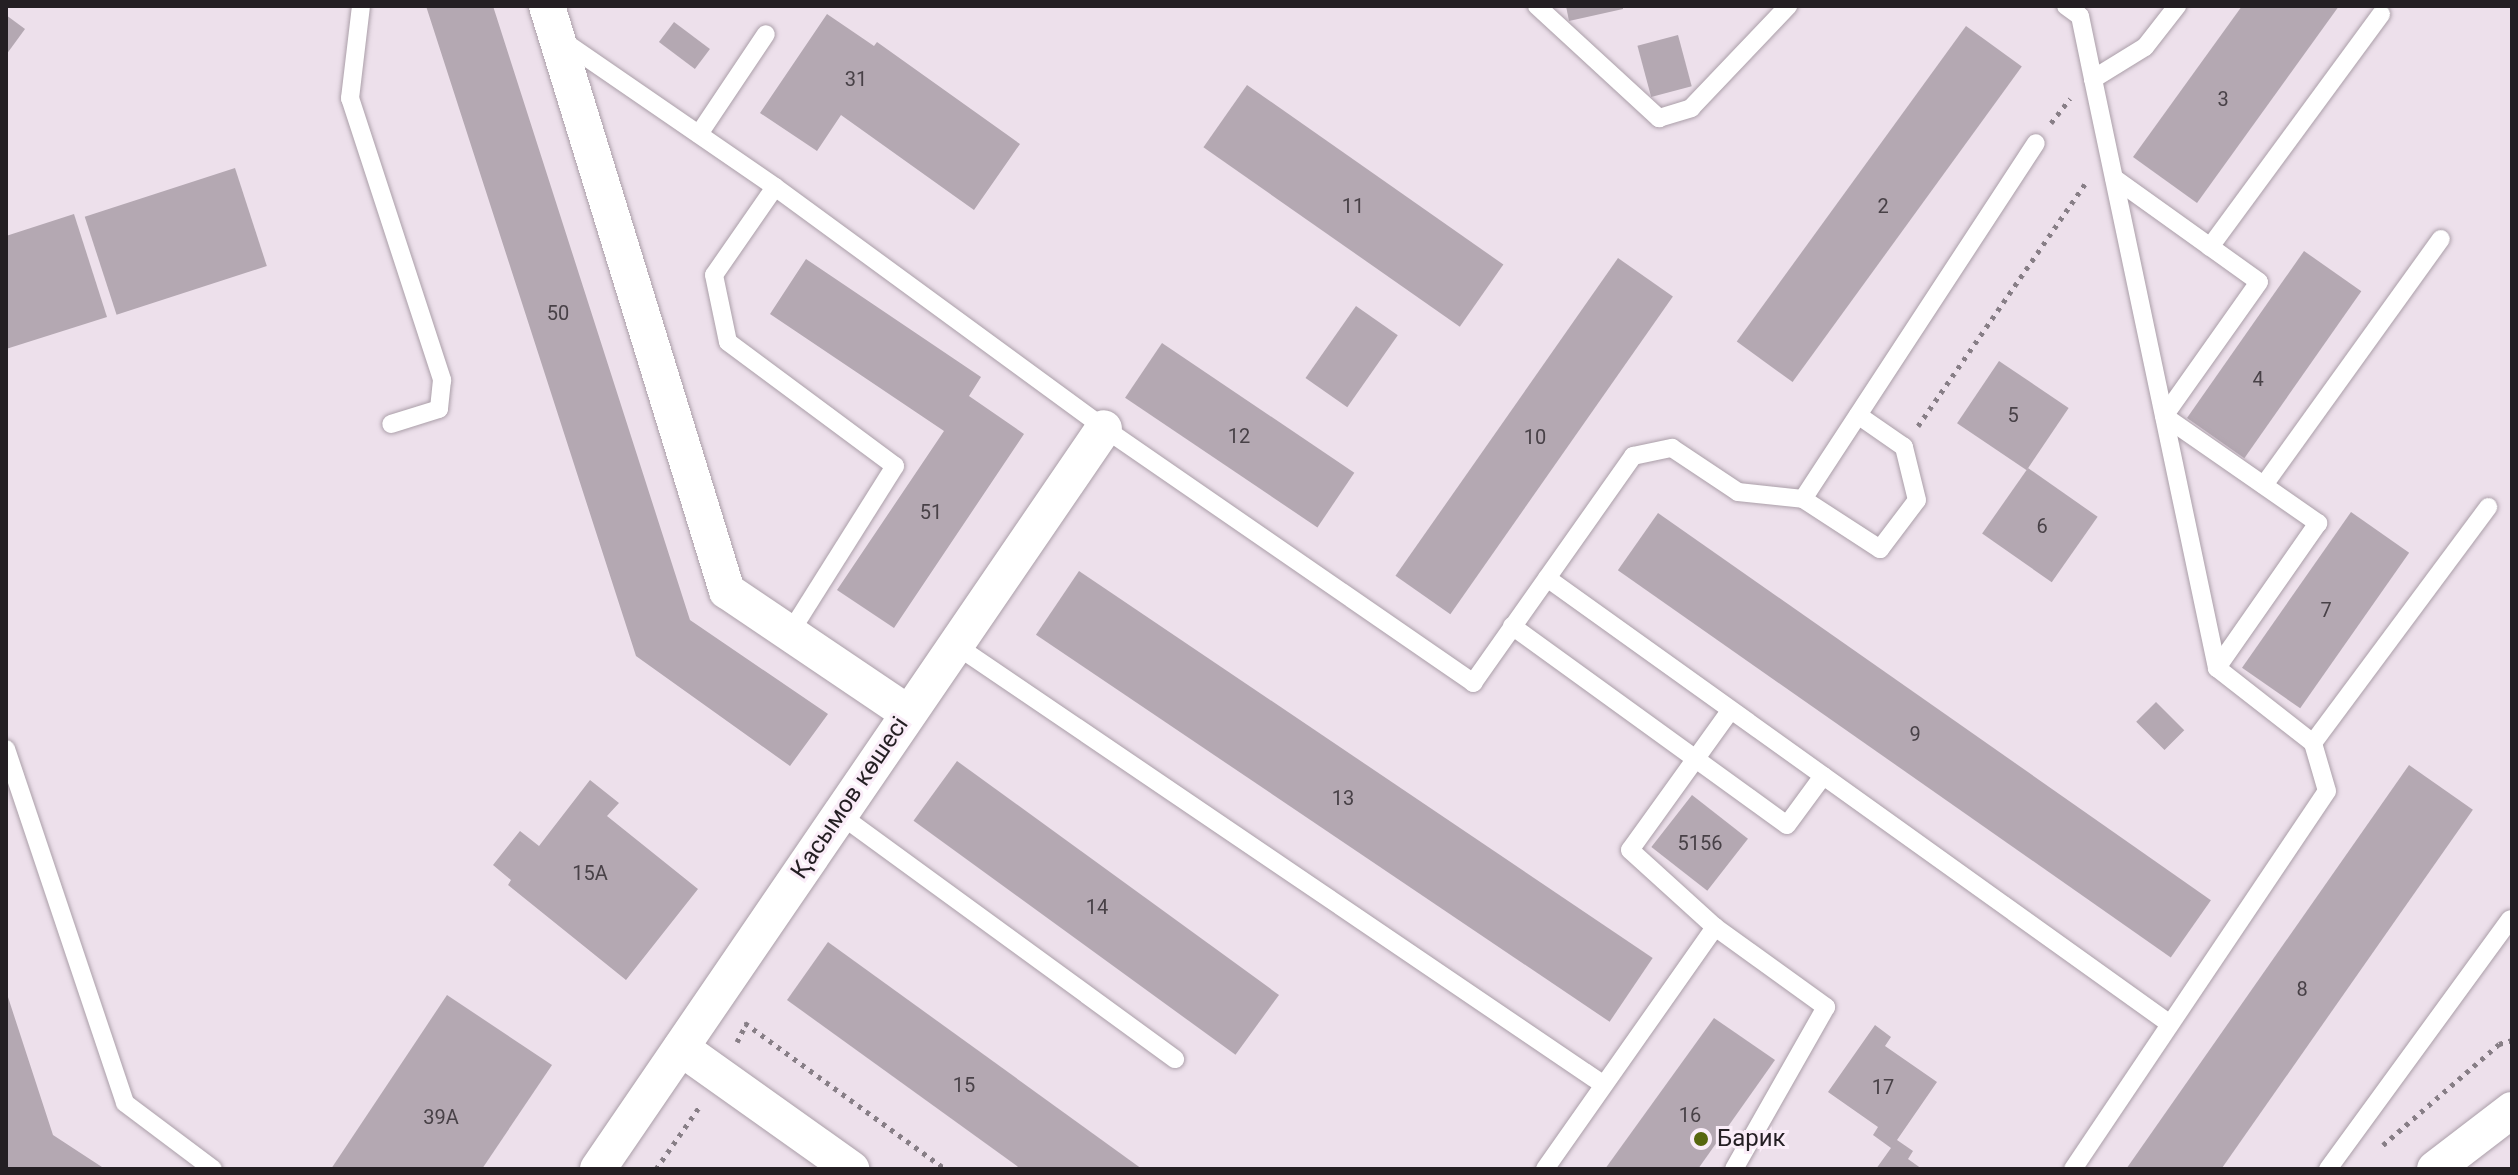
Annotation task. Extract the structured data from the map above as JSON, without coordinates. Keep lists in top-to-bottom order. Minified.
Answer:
{"streets":{"street":["Қасымов көшесі"]},"places":["Барик"],"house_numbers":["31","3","11","2","50","4","5","12","10","51","6","7","9","13","5156","15А","14","8","15","17","16","39А"]}
